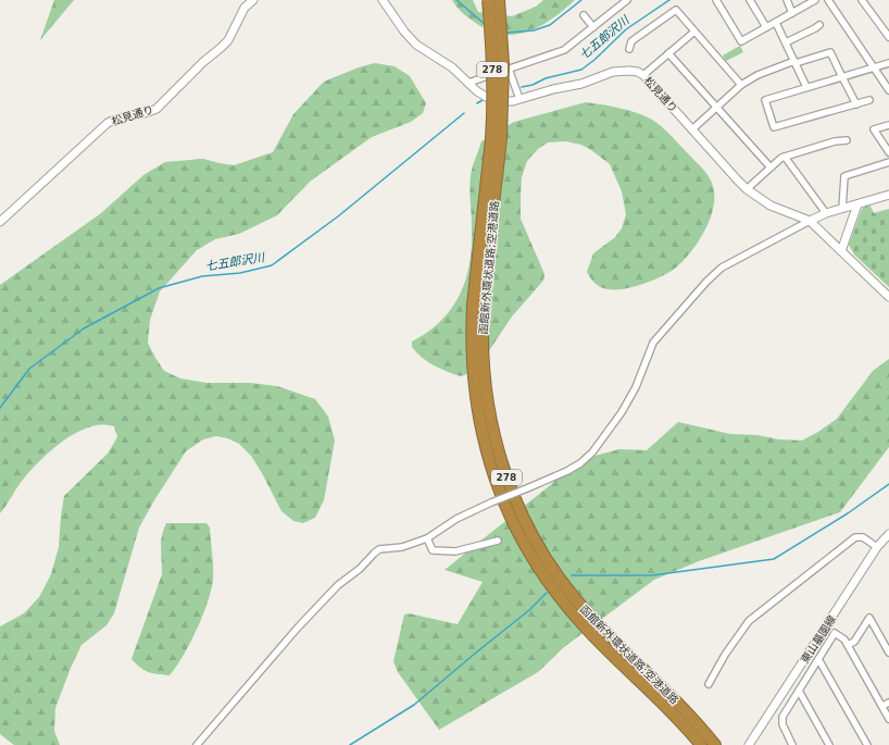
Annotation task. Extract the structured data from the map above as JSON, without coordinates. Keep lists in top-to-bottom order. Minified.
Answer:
{"streets":{"highway":["278","函館新外環状道路;空港道路"],"street":["松見通り","東山墓園線"]},"water":["七五郎沢川"]}
